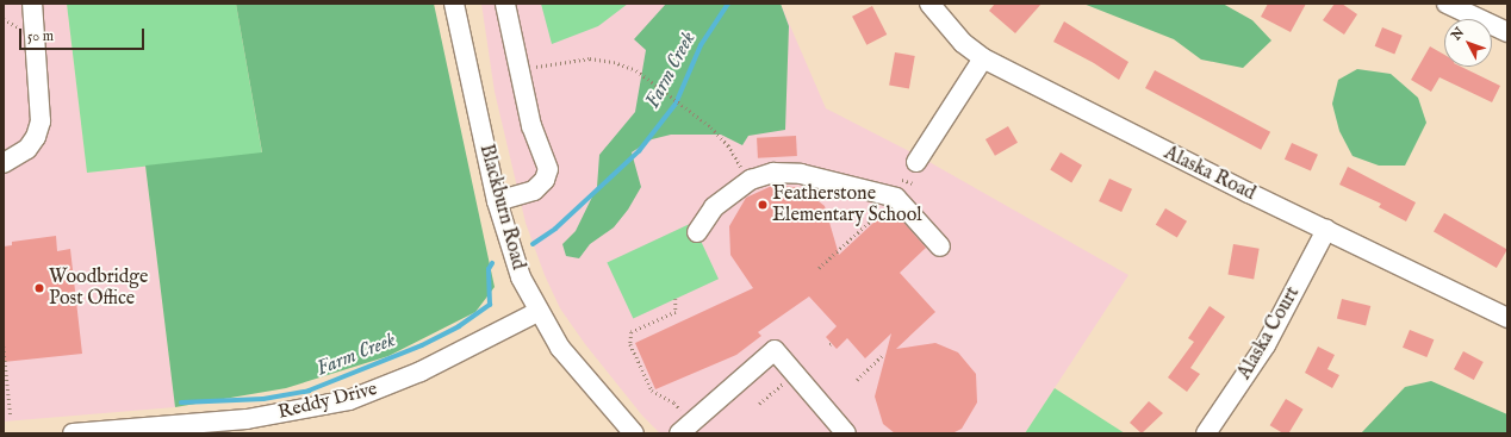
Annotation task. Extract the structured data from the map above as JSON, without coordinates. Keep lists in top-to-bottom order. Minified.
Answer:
{"streets":{"street":["Alaska Road","Blackburn Road","Alaska Court","Reddy Drive"]},"crossings":[["Alaska Road","Alaska Court"],["Blackburn Road","Reddy Drive"]],"water":["Farm Creek"],"places":["Featherstone Elementary School","Woodbridge Post Office"],"scale_bar":"50 m","north":"top left"}
